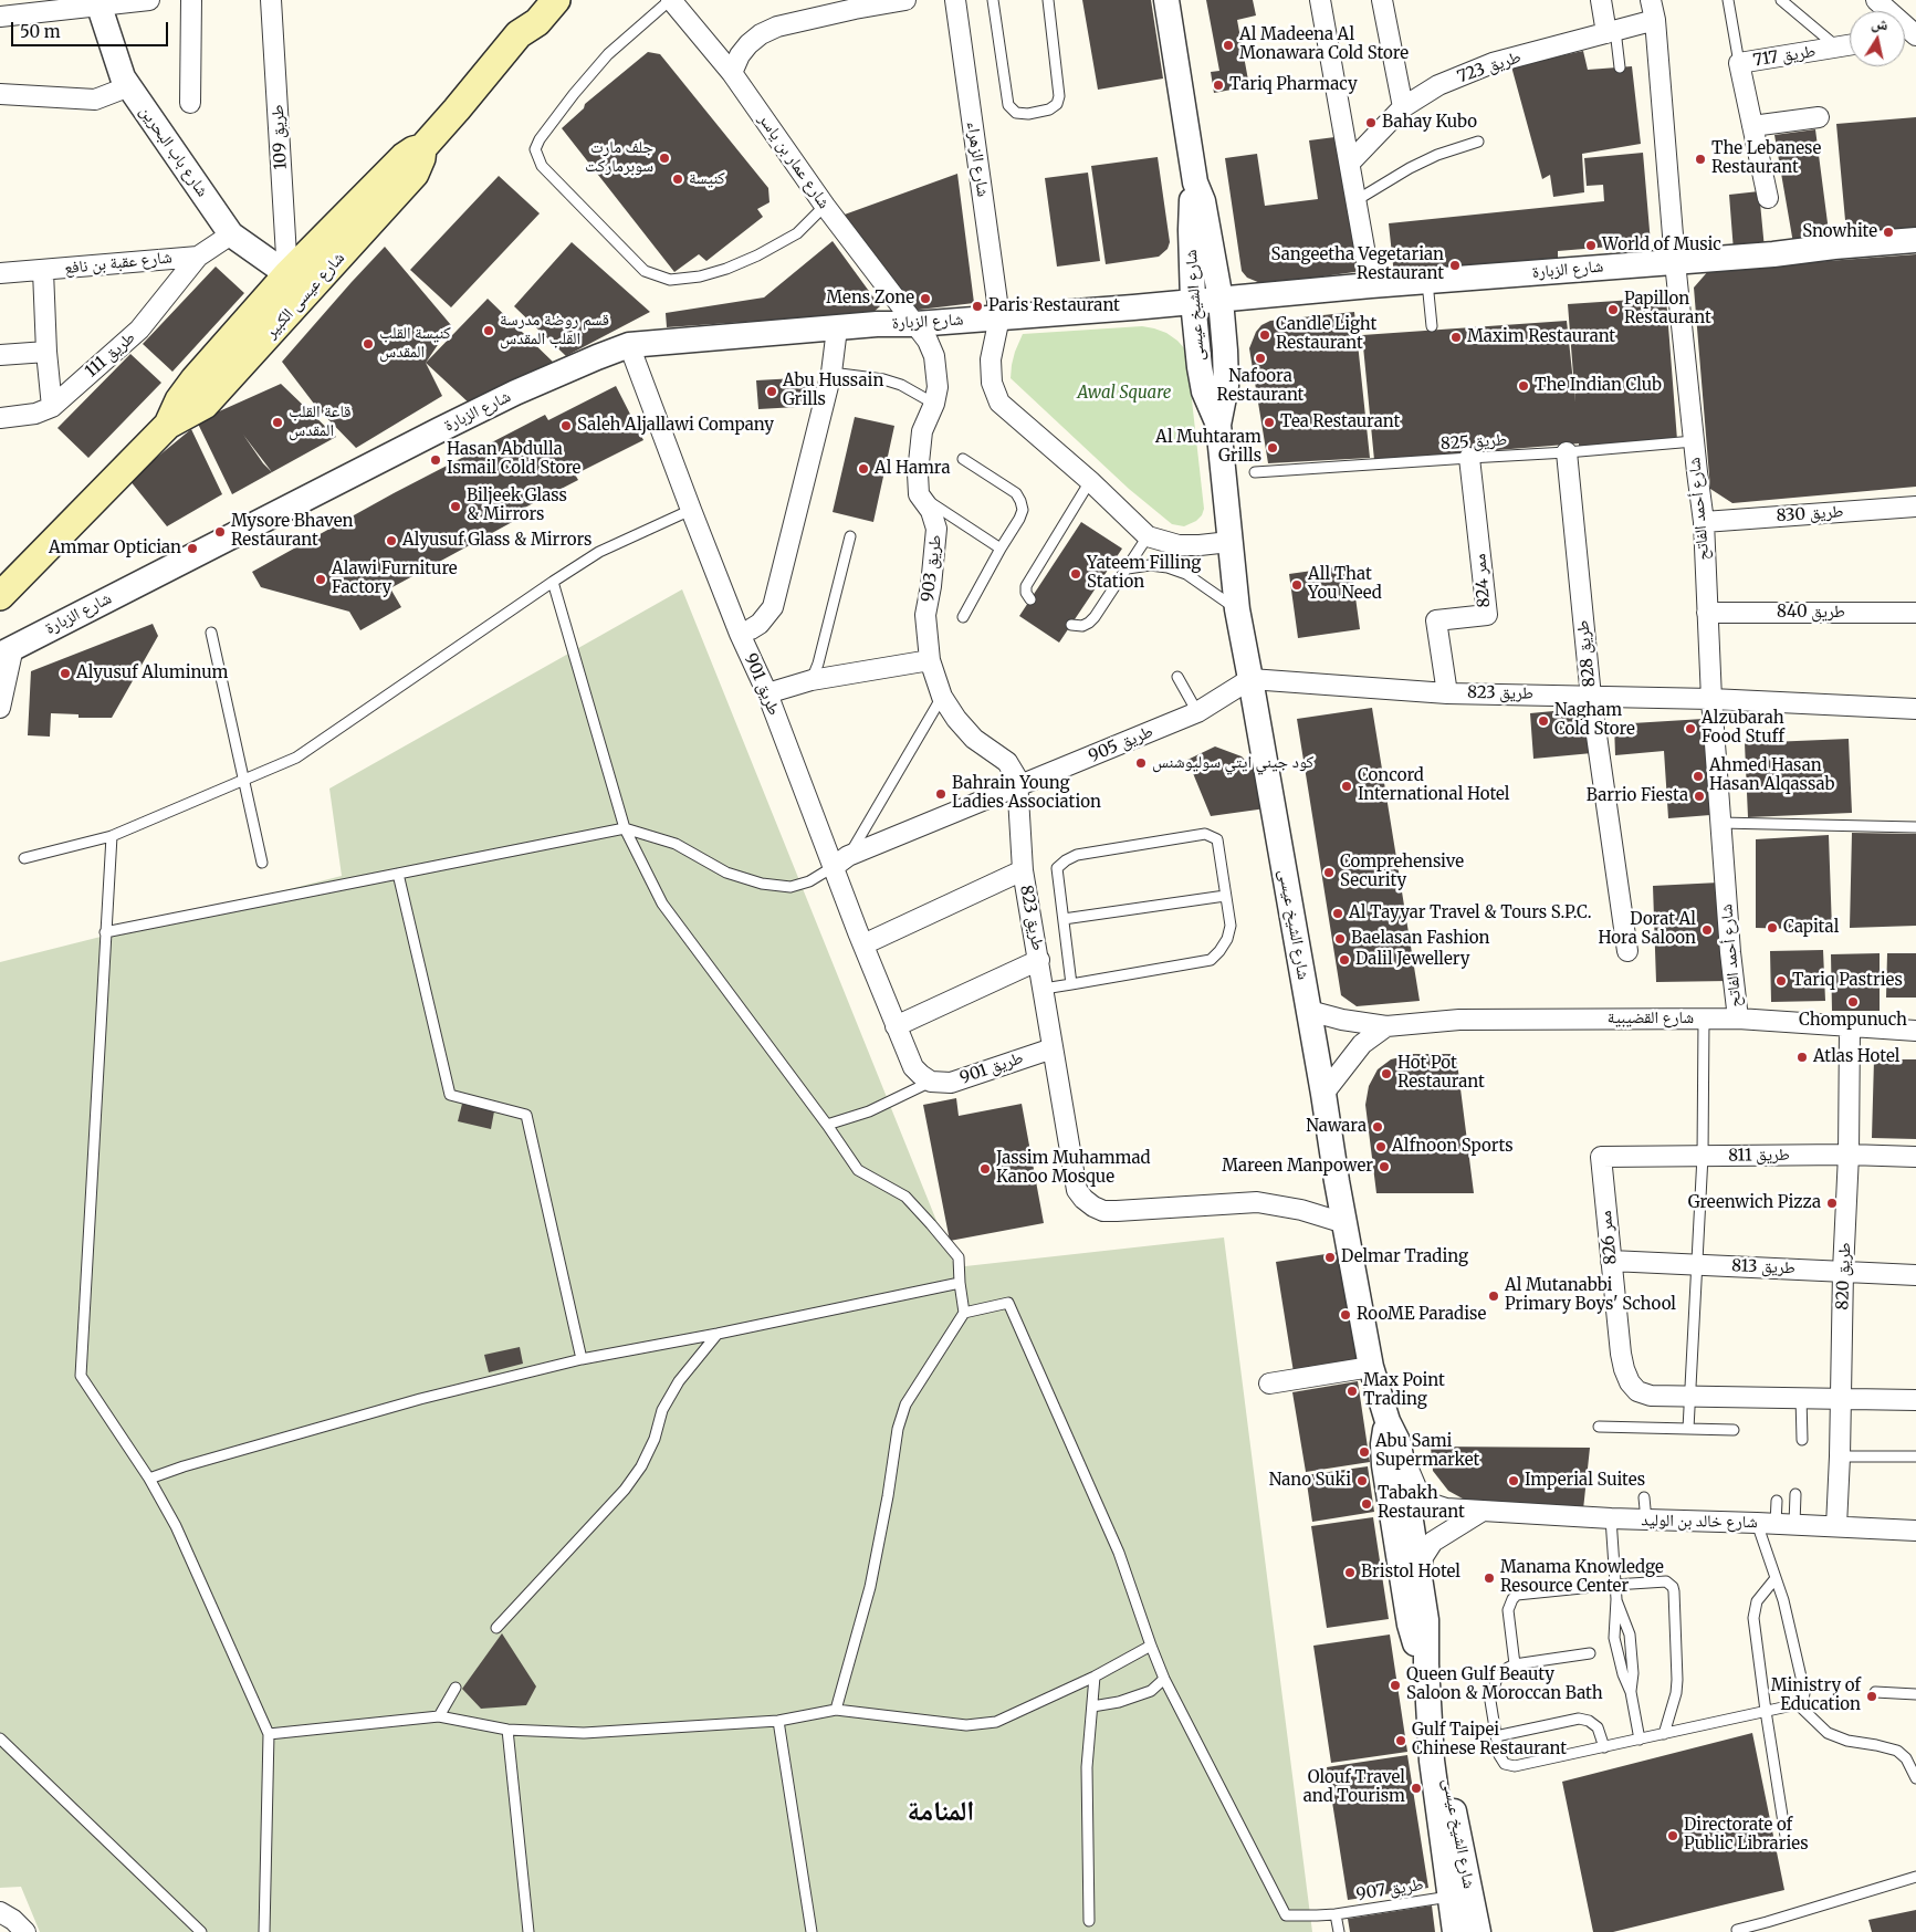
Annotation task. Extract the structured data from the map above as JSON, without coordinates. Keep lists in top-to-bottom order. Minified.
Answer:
{"streets":{"main road":["شارع عيسى الكبير"],"street":["طريق 717","طريق 723","طريق 109","شارع باب البحرين","شارع الزهراء","شارع عمار بن ياسر","شارع عقبة بن نافع","شارع الزبارة","شارع الشيخ عيسى","طريق 111","شارع أحمد الفاتح","طريق 830","طريق 903","ممر 824","طريق 840","طريق 828","طريق 901","طريق 823","طريق 905","شارع القضيبية","طريق 811","ممر 826","طريق 813","طريق 820","شارع خالد بن الوليد"],"lane":["طريق 825","طريق 907"]},"crossings":[["طريق 723","شارع أحمد الفاتح"],["طريق 109","شارع باب البحرين"],["طريق 109","شارع عيسى الكبير"],["شارع باب البحرين","شارع عقبة بن نافع"],["شارع باب البحرين","شارع عيسى الكبير"],["شارع الزهراء","شارع الزبارة"],["شارع عمار بن ياسر","شارع الزبارة"],["شارع عقبة بن نافع","طريق 111"],["شارع الزبارة","شارع الشيخ عيسى"],["شارع الزبارة","شارع أحمد الفاتح"],["شارع الزبارة","طريق 901"],["شارع الشيخ عيسى","طريق 823"],["شارع الشيخ عيسى","طريق 905"],["شارع الشيخ عيسى","شارع القضيبية"],["شارع الشيخ عيسى","شارع خالد بن الوليد"],["شارع الشيخ عيسى","طريق 907"],["طريق 825","شارع أحمد الفاتح"],["طريق 825","ممر 824"],["طريق 825","طريق 828"],["شارع أحمد الفاتح","طريق 830"],["شارع أحمد الفاتح","طريق 840"],["شارع أحمد الفاتح","طريق 823"],["شارع أحمد الفاتح","شارع القضيبية"],["طريق 903","طريق 823"],["طريق 903","طريق 905"],["ممر 824","طريق 823"],["طريق 828","طريق 823"],["طريق 901","طريق 823"],["طريق 901","طريق 905"],["طريق 823","طريق 905"],["شارع القضيبية","طريق 820"],["طريق 811","ممر 826"],["طريق 811","طريق 820"],["ممر 826","طريق 813"],["طريق 813","طريق 820"],["طريق 820","شارع خالد بن الوليد"]],"districts":["المنامة"],"parks":["Awal Square"],"places":["Al Madeena Al Monawara Cold Store","Tariq Pharmacy","Bahay Kubo","جلف مارت سوبرماركت","The Lebanese Restaurant","كنيسة","Snowhite","World of Music","Sangeetha Vegetarian Restaurant","Mens Zone","Paris Restaurant","Papillon Restaurant","قسم روضة مدرسة القلب المقدس","Candle Light Restaurant","Maxim Restaurant","كنيسة القلب المقدس","Nafoora Restaurant","The Indian Club","Abu Hussain Grills","قاعة القلب المقدس","Tea Restaurant","Saleh Aljallawi Company","Al Muhtaram Grills","Hasan Abdulla Ismail Cold Store","Al Hamra","Biljeek Glass & Mirrors","Mysore Bhaven Restaurant","Alyusuf Glass & Mirrors","Ammar Optician","Yateem Filling Station","Alawi Furniture Factory","All That You Need","Alyusuf Aluminum","Nagham Cold Store","Alzubarah Food Stuff","كود جيني ايتي سوليوشنس","Ahmed Hasan Hasan Alqassab","Concord International Hotel","Bahrain Young Ladies Association","Barrio Fiesta","Comprehensive Security","Al Tayyar Travel & Tours S.P.C.","Capital","Dorat Al Hora Saloon","Baelasan Fashion","Dalil Jewellery","Tariq Pastries","Chompunuch","Atlas Hotel","Hot Pot Restaurant","Nawara","Alfnoon Sports","Mareen Manpower","Jassim Muhammad Kanoo Mosque","Greenwich Pizza","Delmar Trading","Al Mutanabbi Primary Boys' School","RooME Paradise","Max Point Trading","Abu Sami Supermarket","Nano Suki","Imperial Suites","Tabakh Restaurant","Bristol Hotel","Manama Knowledge Resource Center","Queen Gulf Beauty Saloon & Moroccan Bath","Ministry of Education","Gulf Taipei Chinese Restaurant","Olouf Travel and Tourism","Directorate of Public Libraries"],"scale_bar":"50 m","north":"top"}
